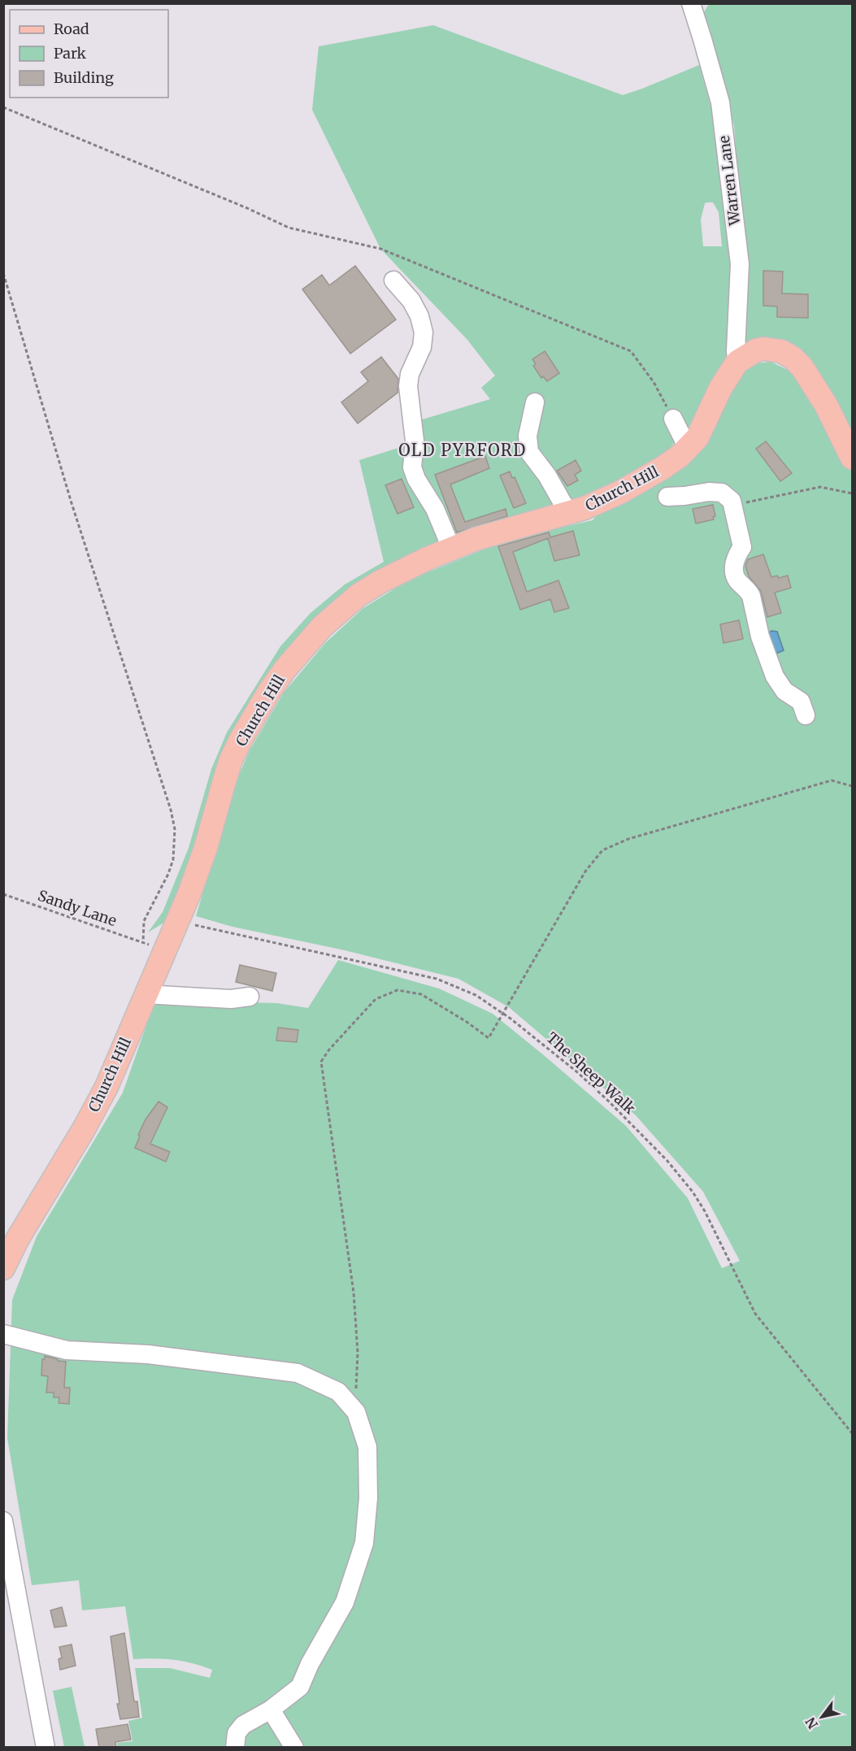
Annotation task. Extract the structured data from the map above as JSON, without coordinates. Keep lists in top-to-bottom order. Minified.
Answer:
{"streets":{"main road":["Church Hill"],"street":["Warren Lane"],"path":["Sandy Lane","The Sheep Walk"]},"crossings":[["Warren Lane","Church Hill"],["Church Hill","The Sheep Walk"]],"districts":["OLD PYRFORD"],"legend":["Road","Park","Building"],"north":"bottom left"}
